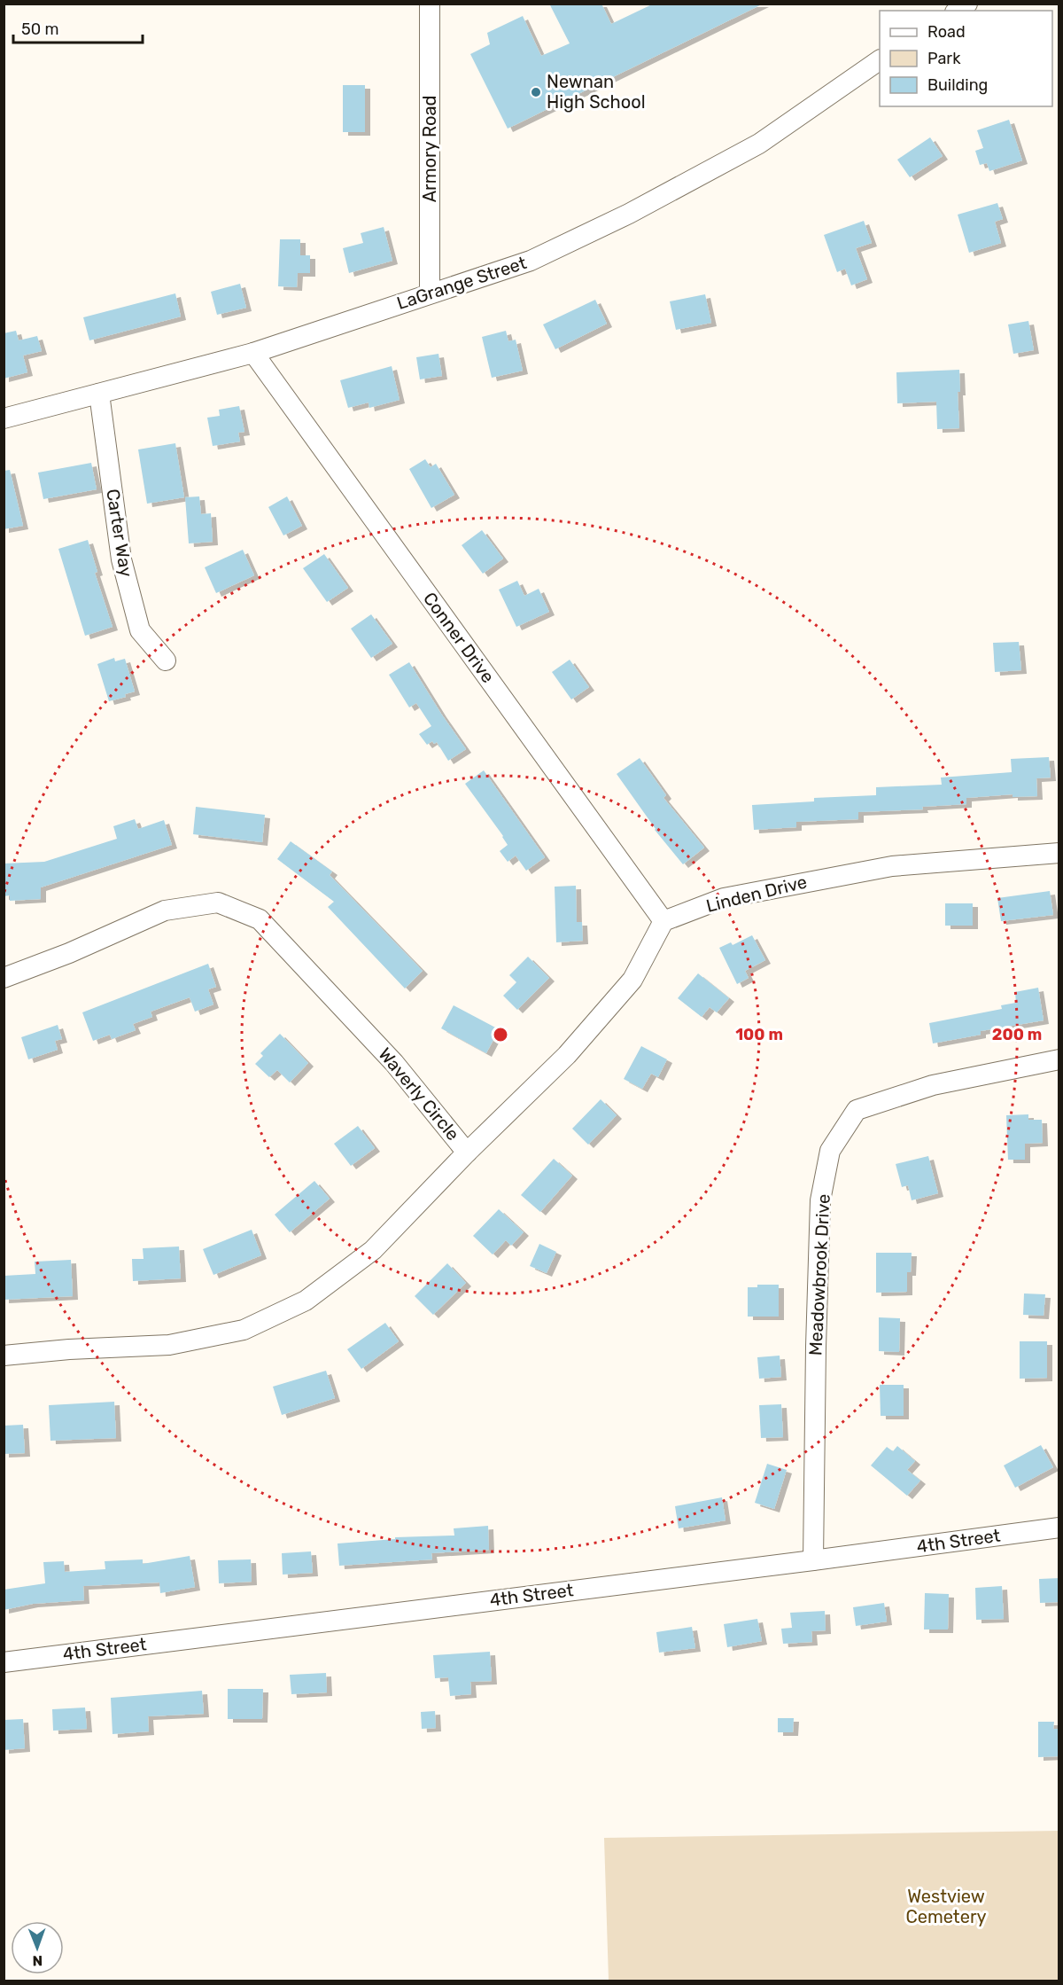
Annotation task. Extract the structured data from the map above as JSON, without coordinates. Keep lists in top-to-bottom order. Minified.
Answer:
{"streets":{"street":["Armory Road","LaGrange Street","Carter Way","Conner Drive","Linden Drive","Waverly Circle","Meadowbrook Drive","4th Street"]},"crossings":[["Armory Road","LaGrange Street"],["LaGrange Street","Carter Way"],["LaGrange Street","Conner Drive"],["Conner Drive","Linden Drive"],["Meadowbrook Drive","4th Street"]],"parks":["Westview Cemetery"],"places":["Newnan High School"],"legend":["Road","Park","Building"],"scale_bar":"50 m","north":"bottom","rings":["100 m","200 m"]}
